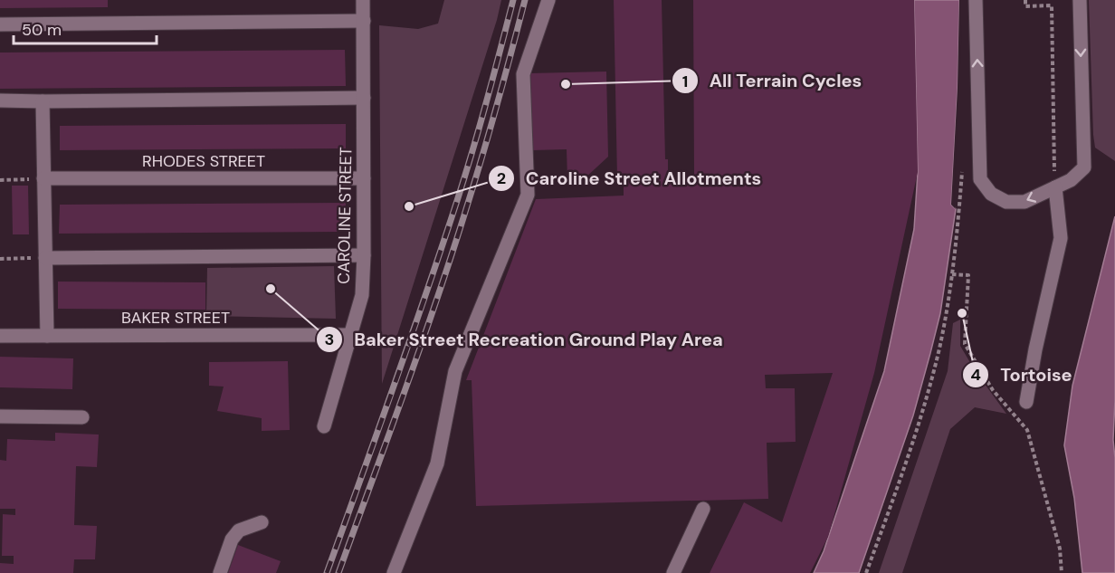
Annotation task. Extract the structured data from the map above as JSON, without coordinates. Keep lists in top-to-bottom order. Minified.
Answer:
{"streets":{"street":["RHODES STREET","CAROLINE STREET","BAKER STREET"]},"crossings":[["RHODES STREET","CAROLINE STREET"],["CAROLINE STREET","BAKER STREET"]],"places":["All Terrain Cycles","Caroline Street Allotments","Baker Street Recreation Ground Play Area","Tortoise"],"scale_bar":"50 m"}
